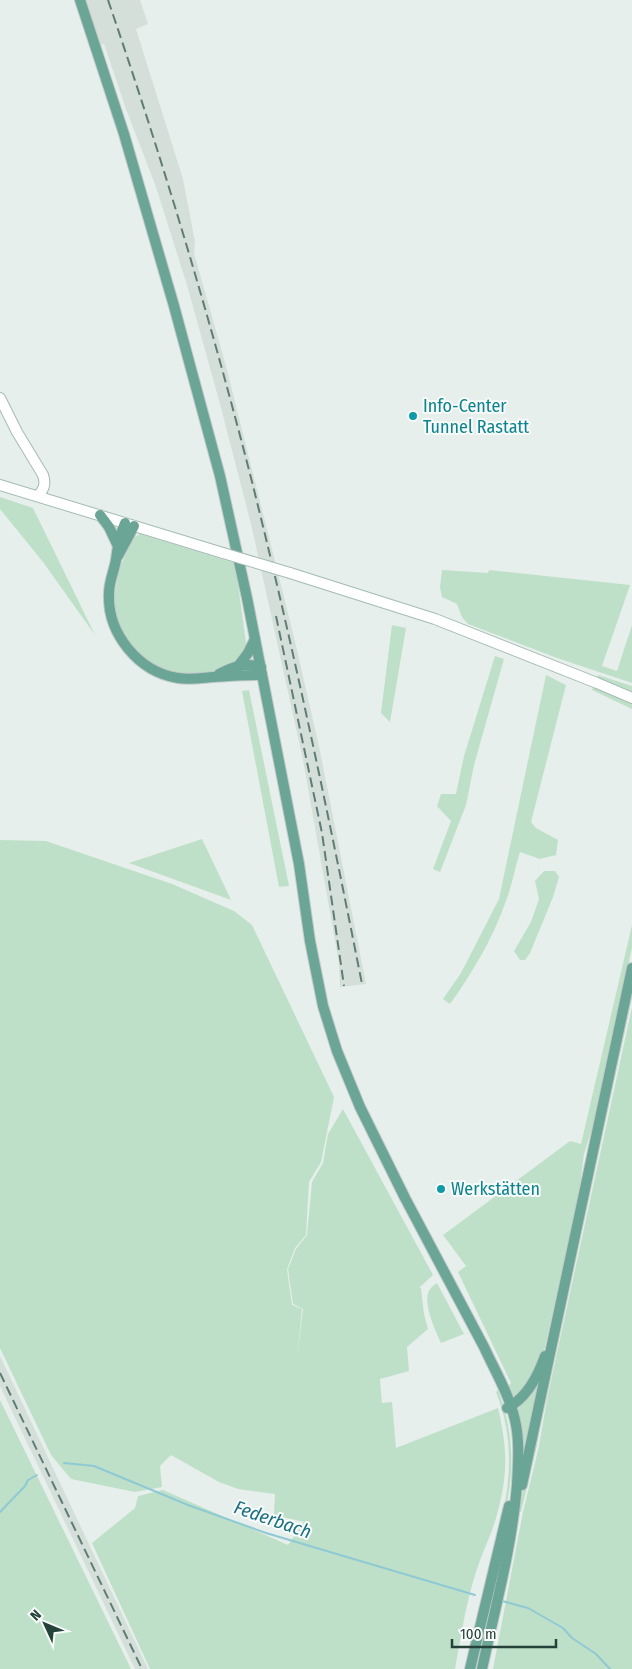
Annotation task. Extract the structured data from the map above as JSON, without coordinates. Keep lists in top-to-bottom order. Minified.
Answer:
{"water":["Federbach"],"places":["Info-Center Tunnel Rastatt","Werkstätten"],"scale_bar":"100 m","north":"top left"}
